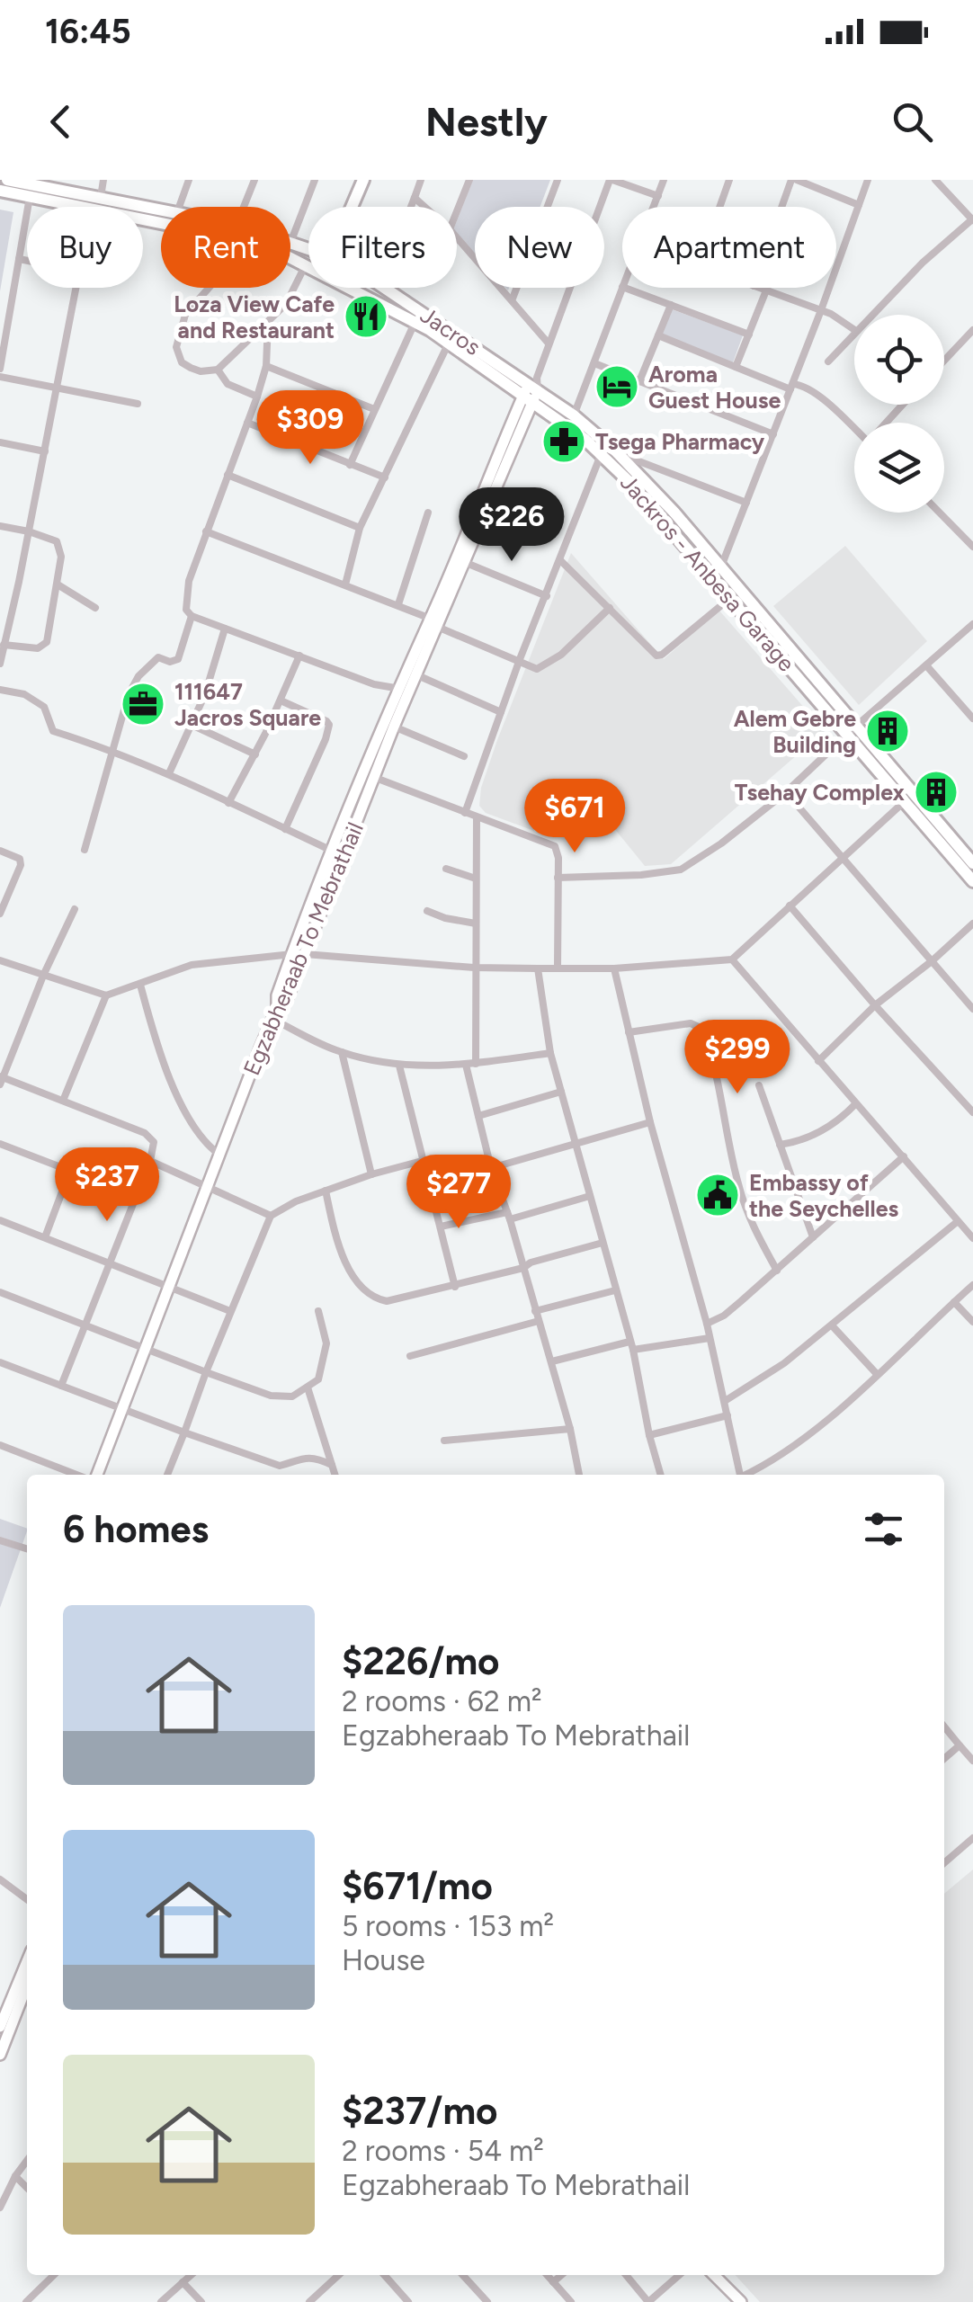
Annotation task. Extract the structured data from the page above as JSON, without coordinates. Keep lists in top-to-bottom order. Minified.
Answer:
{"streets":{"main road":["Jacros","Jackros - Anbesa Garage","Egzabheraab To Mebrathail"]},"crossings":[["Jacros","Jackros - Anbesa Garage"],["Jacros","Egzabheraab To Mebrathail"],["Jackros - Anbesa Garage","Egzabheraab To Mebrathail"]],"places":{"restaurant":["Loza View Cafe and Restaurant"],"hotel":["Aroma Guest House"],"pharmacy":["Tsega Pharmacy"],"office":["111647 Jacros Square"],"building":["Alem Gebre Building","Tsehay Complex"],"public building":["Embassy of the Seychelles"]},"page":{"status":"16:45","header":"Nestly","chip":["Buy","Rent","Filters","New","Apartment"],"price":["$309","$226","$671","$299","$237","$277"],"heading":"6 homes","list":[{"name":"$226/mo","note":"2 rooms · 62 m² · Egzabheraab To Mebrathail"},{"name":"$671/mo","note":"5 rooms · 153 m² · House"},{"name":"$237/mo","note":"2 rooms · 54 m² · Egzabheraab To Mebrathail"}]}}
